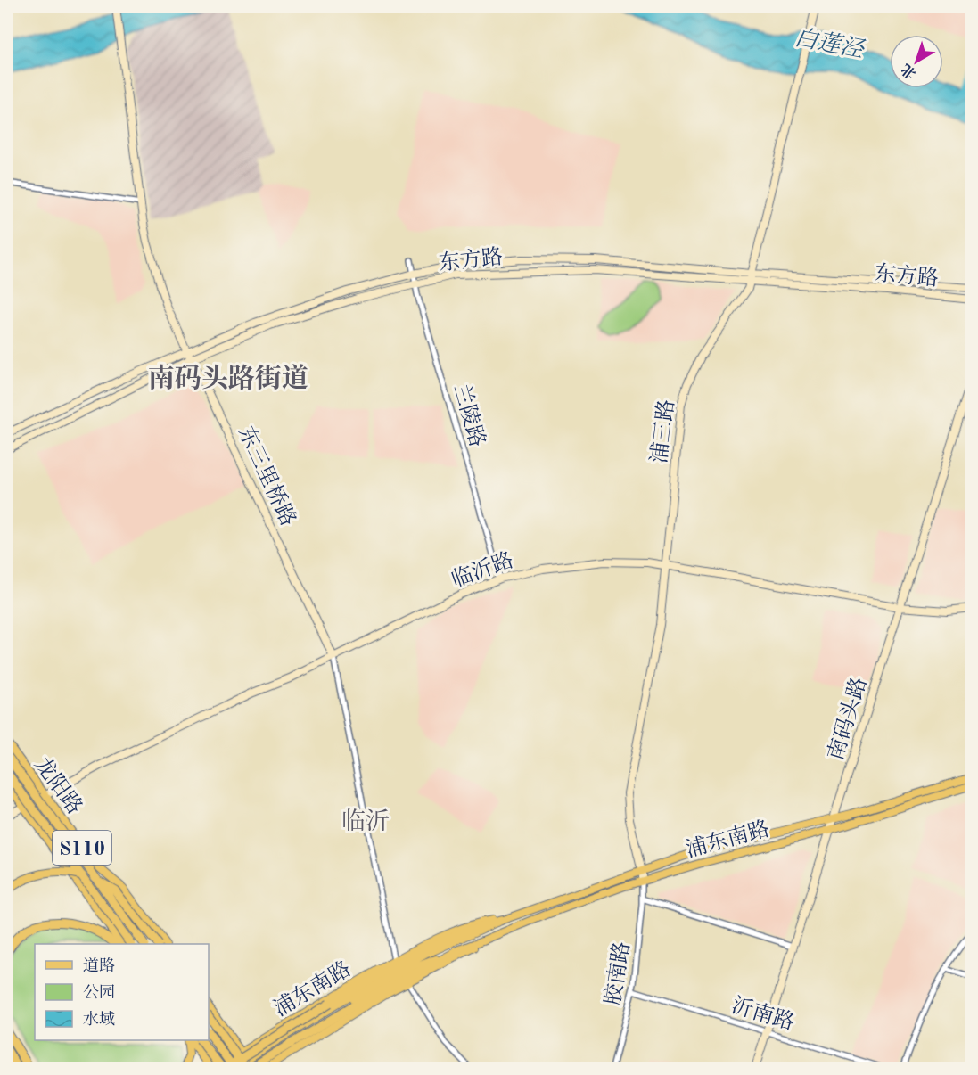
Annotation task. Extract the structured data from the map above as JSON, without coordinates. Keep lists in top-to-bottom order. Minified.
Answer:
{"streets":{"main road":["龙阳路","浦东南路","S110"],"street":["东方路","兰陵路","浦三路","东三里桥路","临沂路","南码头路","胶南路","沂南路"]},"crossings":[["东方路","兰陵路"],["东方路","浦三路"],["东方路","东三里桥路"],["兰陵路","临沂路"],["浦三路","临沂路"],["浦三路","浦东南路"],["浦三路","胶南路"],["东三里桥路","临沂路"],["东三里桥路","浦东南路"],["临沂路","南码头路"],["临沂路","龙阳路"],["南码头路","浦东南路"],["南码头路","沂南路"],["浦东南路","胶南路"],["胶南路","沂南路"]],"districts":["南码头路街道","临沂"],"water":["白莲泾"],"legend":["道路","公园","水域"],"north":"bottom left"}
